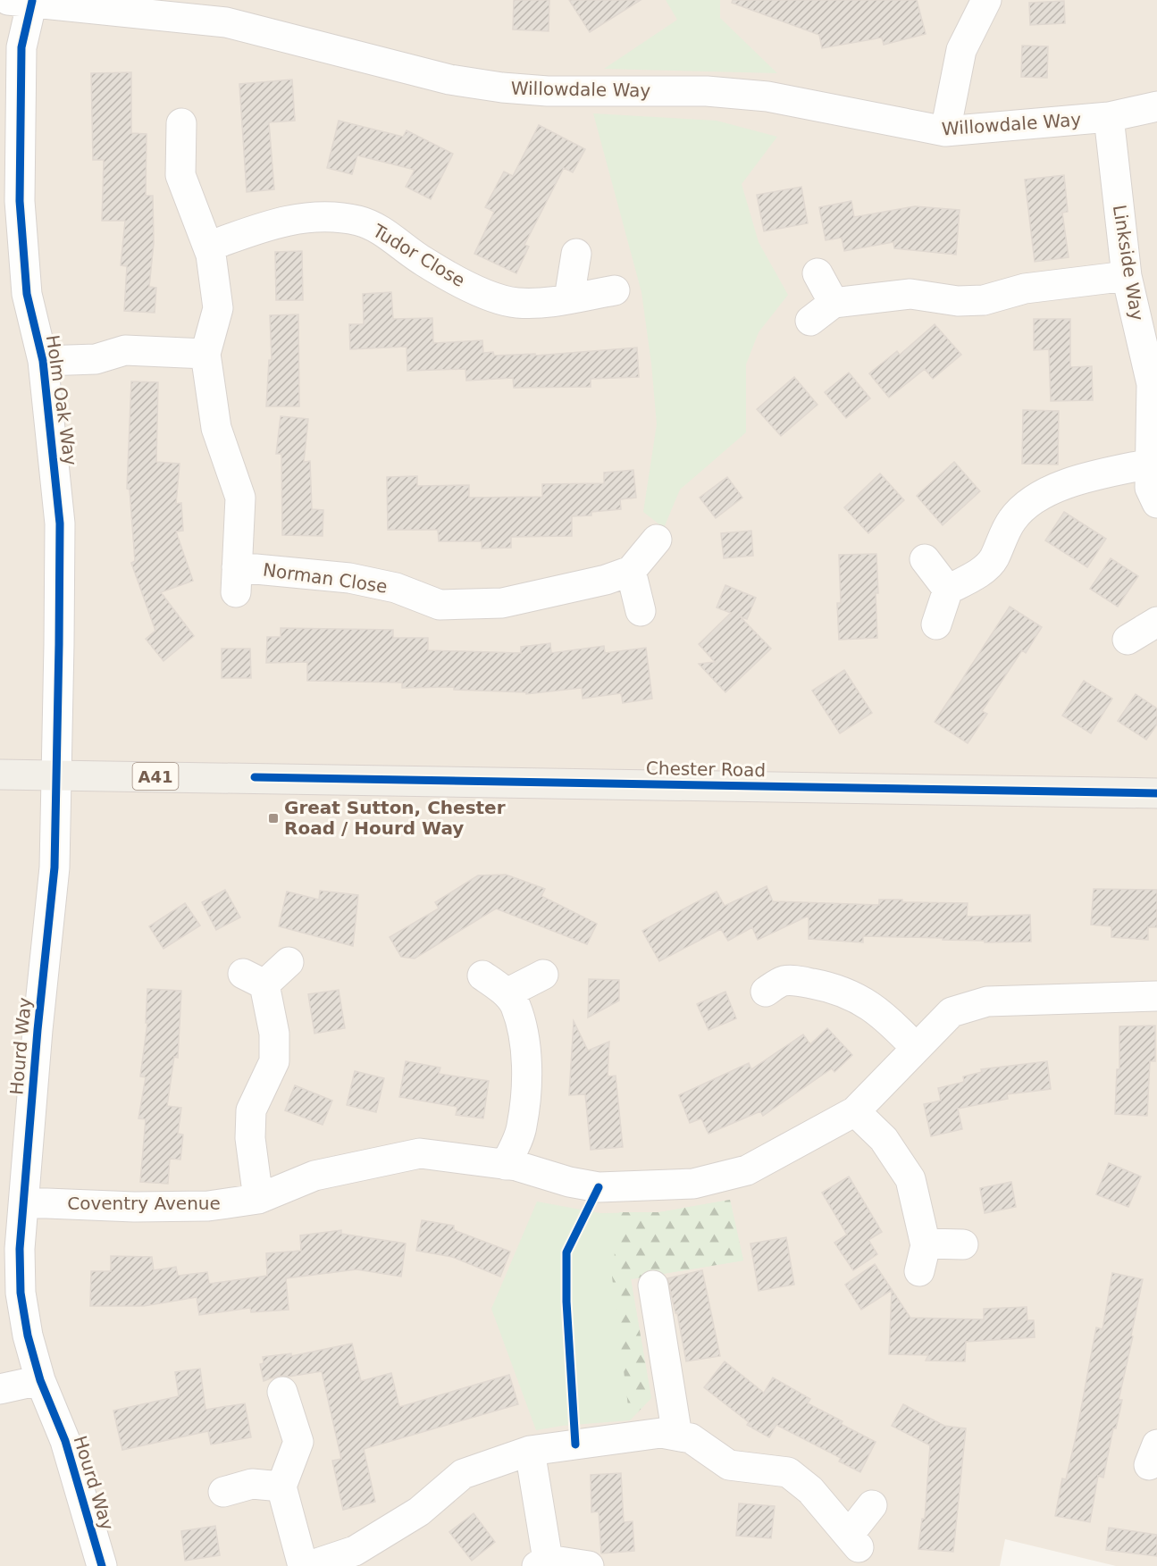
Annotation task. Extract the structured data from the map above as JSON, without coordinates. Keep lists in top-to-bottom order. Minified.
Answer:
{"streets":{"main road":["Chester Road","A41"],"street":["Willowdale Way","Tudor Close","Linkside Way","Holm Oak Way","Norman Close","Hourd Way","Coventry Avenue"]},"crossings":[["Willowdale Way","Linkside Way"],["Willowdale Way","Holm Oak Way"],["Holm Oak Way","Chester Road"],["Holm Oak Way","Hourd Way"],["Chester Road","Hourd Way"],["Hourd Way","Coventry Avenue"]],"places":{"transit":["Great Sutton, Chester Road / Hourd Way"]}}
